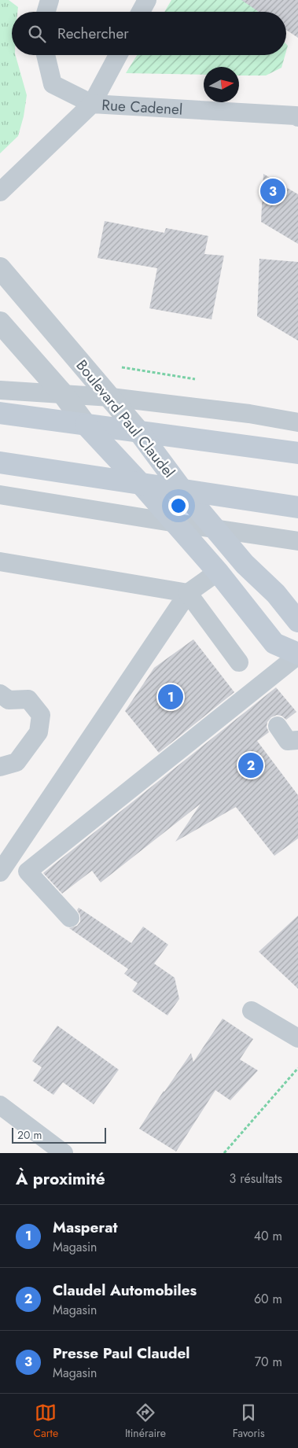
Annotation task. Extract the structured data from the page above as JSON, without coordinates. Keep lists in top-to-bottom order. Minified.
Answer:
{"streets":{"street":["Boulevard Paul Claudel"],"lane":["Rue Cadenel"]},"scale_bar":"20 m","north":"right","page":{"search":"Rechercher","pins":["3","1","2"],"scale":"20 m","heading":["À proximité","3 résultats"],"list":[{"mark":"1","name":"Masperat","note":"Magasin","value":"40 m"},{"mark":"2","name":"Claudel Automobiles","note":"Magasin","value":"60 m"},{"mark":"3","name":"Presse Paul Claudel","note":"Magasin","value":"70 m"}],"nav":["Carte","Itinéraire","Favoris"]}}
